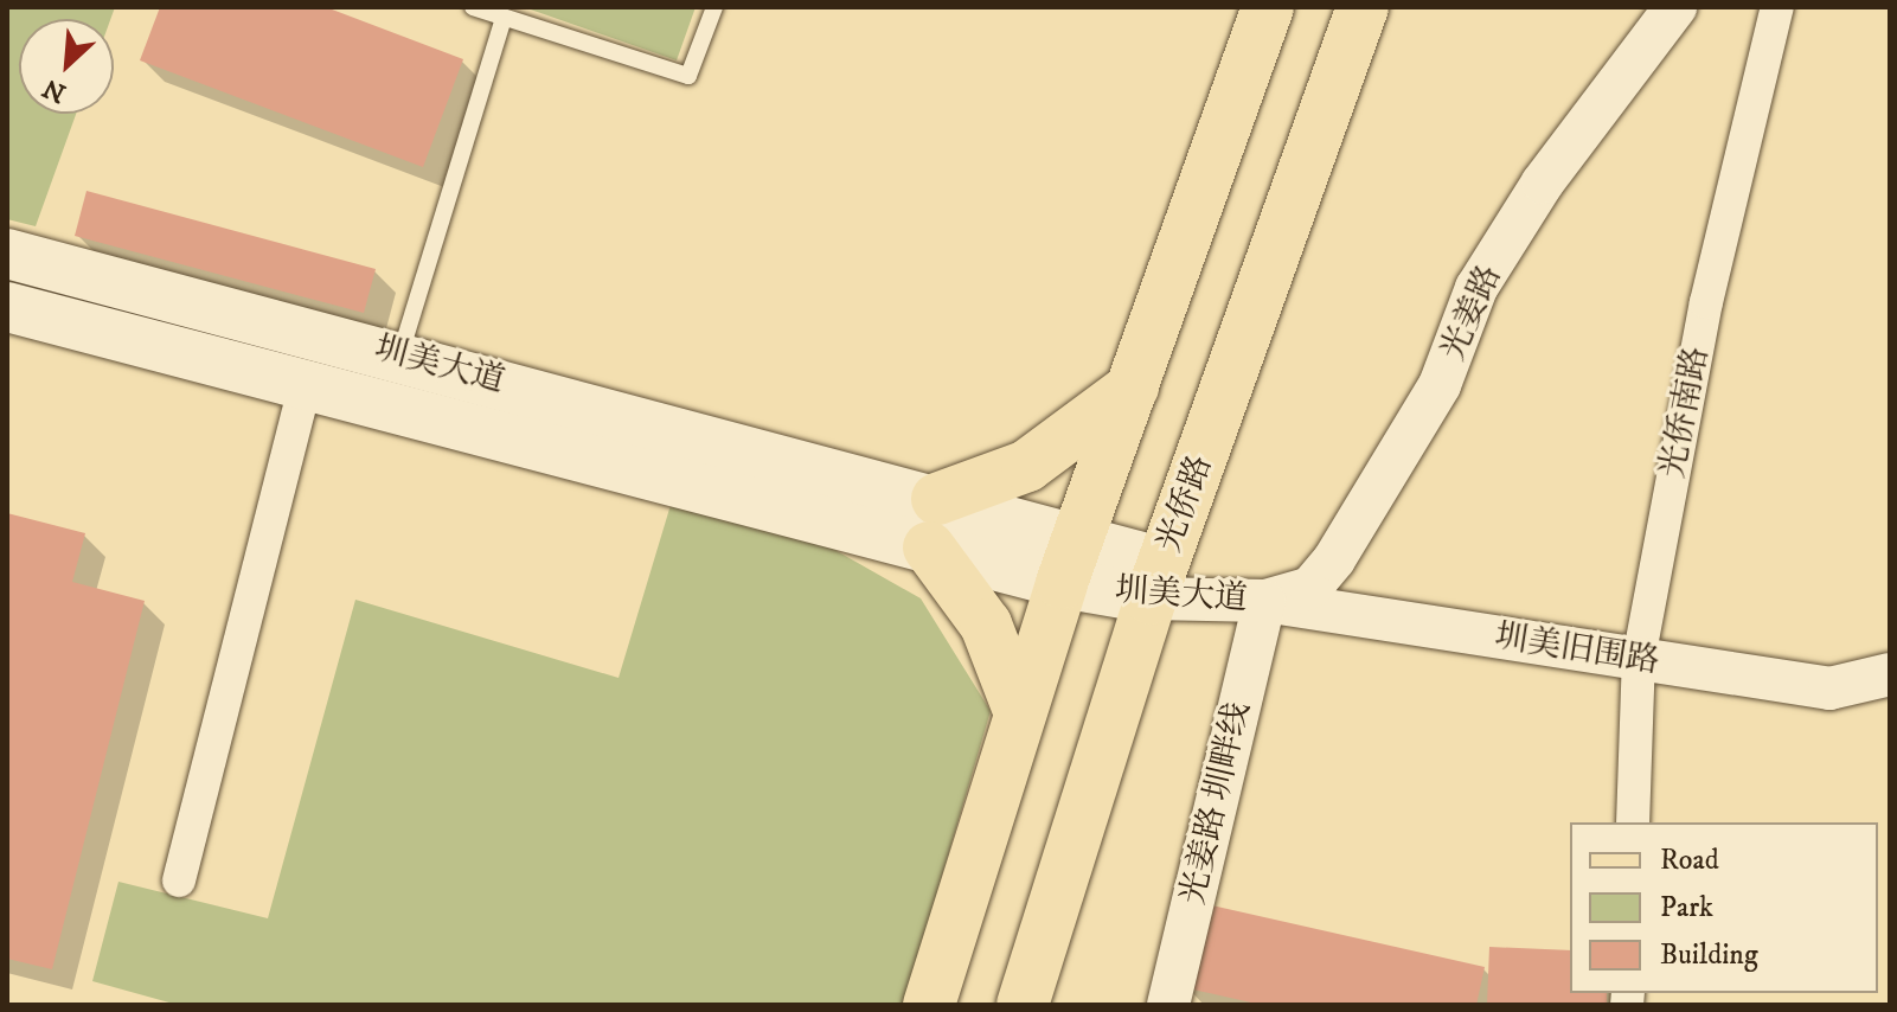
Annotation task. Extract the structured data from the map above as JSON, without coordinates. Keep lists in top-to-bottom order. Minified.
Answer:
{"streets":{"main road":["圳美大道","光侨路"],"street":["光姜路","光侨南路","圳美旧围路","光姜路 圳畔线"]},"crossings":[["光姜路","圳美大道"],["光姜路","圳美旧围路"],["光姜路","光姜路 圳畔线"],["圳美大道","光侨路"],["圳美大道","圳美旧围路"],["圳美大道","光姜路 圳畔线"],["光侨南路","圳美旧围路"],["圳美旧围路","光姜路 圳畔线"]],"legend":["Road","Park","Building"],"north":"bottom left"}
